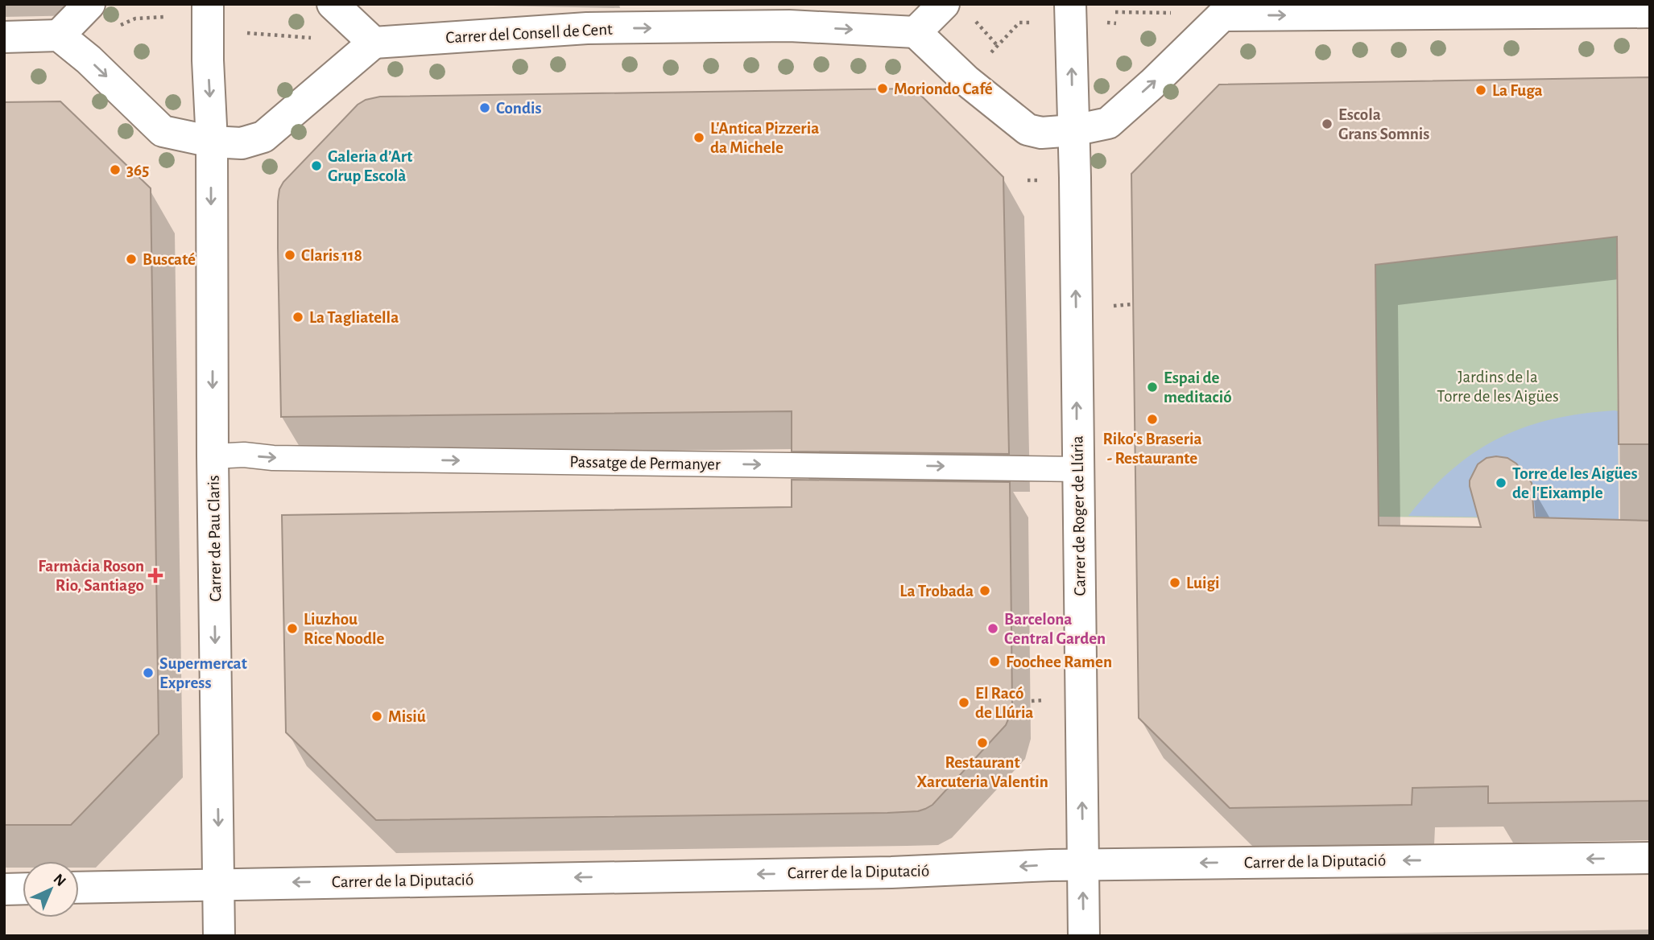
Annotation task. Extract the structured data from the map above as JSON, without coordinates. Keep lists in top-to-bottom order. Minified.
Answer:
{"streets":{"street":["Carrer del Consell de Cent","Carrer de Roger de Llúria","Carrer de Pau Claris","Carrer de la Diputació"],"lane":["Passatge de Permanyer"]},"crossings":[["Passatge de Permanyer","Carrer de Roger de Llúria"],["Passatge de Permanyer","Carrer de Pau Claris"],["Carrer de Roger de Llúria","Carrer de la Diputació"],["Carrer de Pau Claris","Carrer de la Diputació"]],"one_way":["Carrer del Consell de Cent","Passatge de Permanyer","Carrer de Roger de Llúria","Carrer de Pau Claris","Carrer de la Diputació"],"parks":["Jardins de la Torre de les Aigües"],"places":{"other":["Moriondo Café","La Fuga","Condis","Escola Grans Somnis","L'Antica Pizzeria da Michele","Galeria d’Art Grup Escolà","365","Claris 118","Buscaté","La Tagliatella","Espai de meditació","Riko's Braseria - Restaurante","Torre de les Aigües de l'Eixample","Luigi","La Trobada","Liuzhou Rice Noodle","Barcelona Central Garden","Foochee Ramen","Supermercat Express","El Racó de Llúria","Misiú","Restaurant Xarcuteria Valentin"],"health":["Farmàcia Roson Rio, Santiago"]},"north":"top right"}
